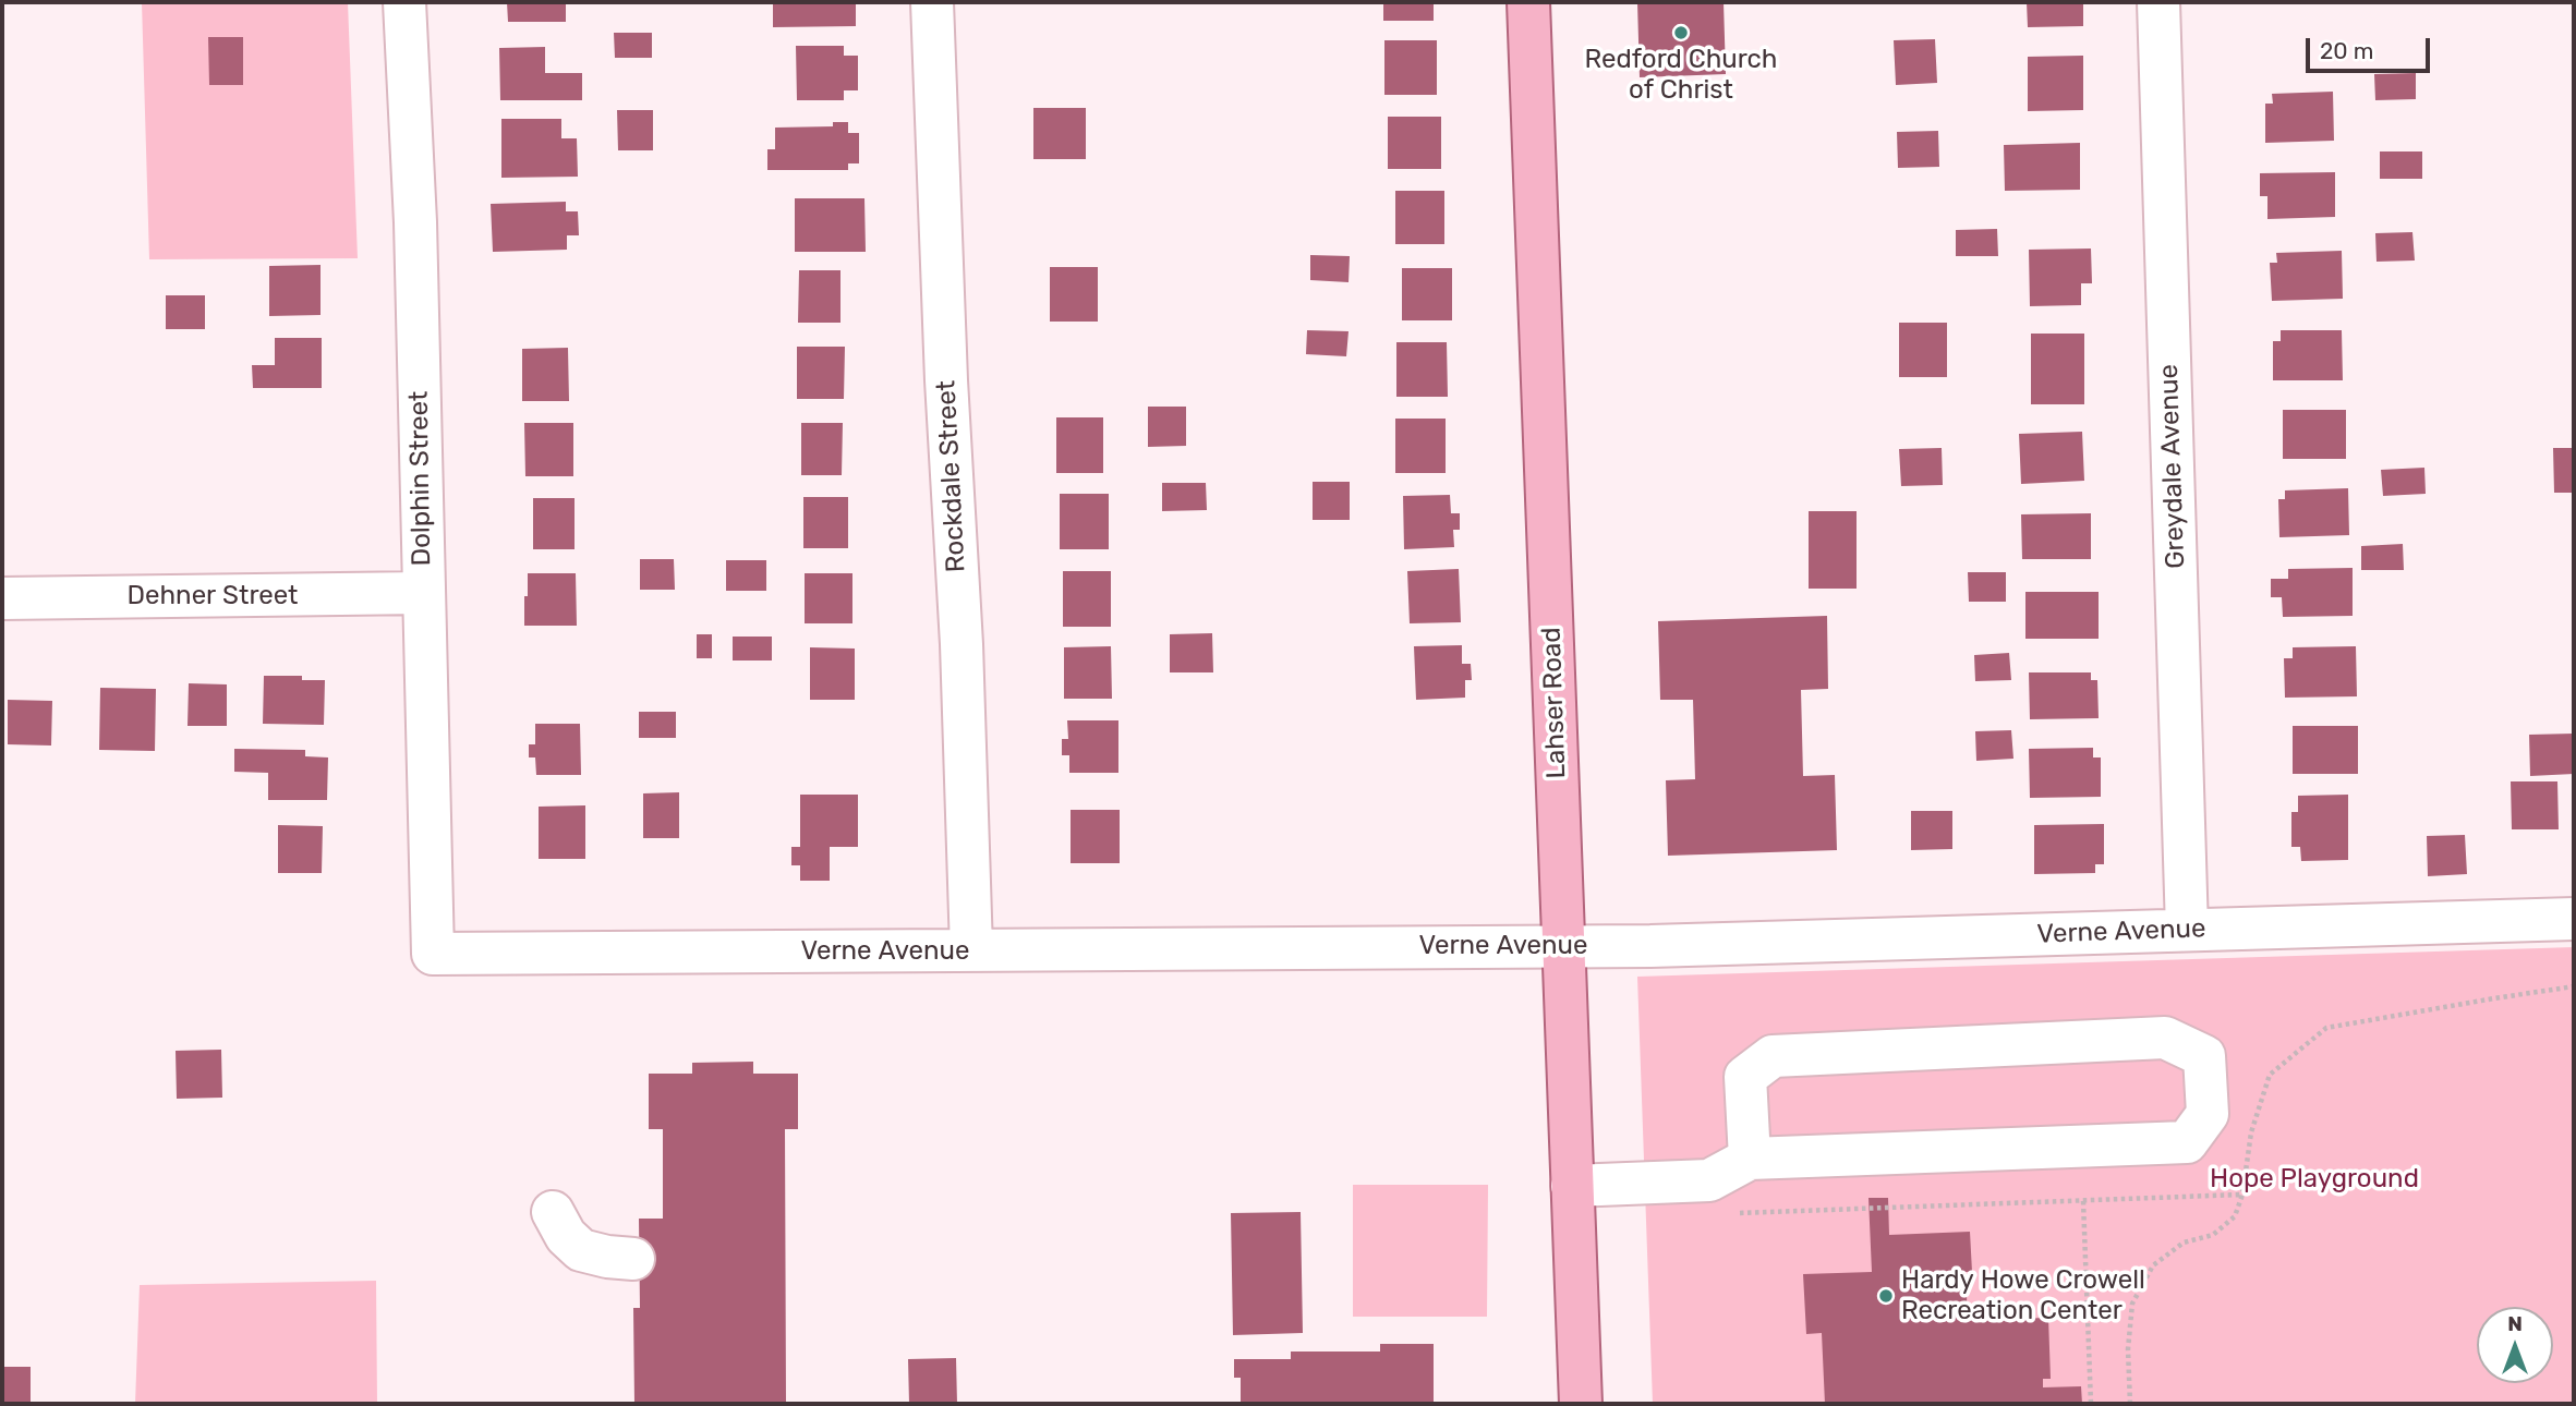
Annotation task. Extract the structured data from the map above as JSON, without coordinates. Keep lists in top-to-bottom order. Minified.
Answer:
{"streets":{"main road":["Lahser Road"],"street":["Greydale Avenue","Rockdale Street","Dolphin Street","Dehner Street","Verne Avenue"]},"crossings":[["Greydale Avenue","Verne Avenue"],["Rockdale Street","Verne Avenue"],["Dolphin Street","Dehner Street"],["Dolphin Street","Verne Avenue"],["Lahser Road","Verne Avenue"]],"parks":["Hope Playground"],"places":["Redford Church of Christ","Hardy Howe Crowell Recreation Center"],"scale_bar":"20 m","north":"top"}
